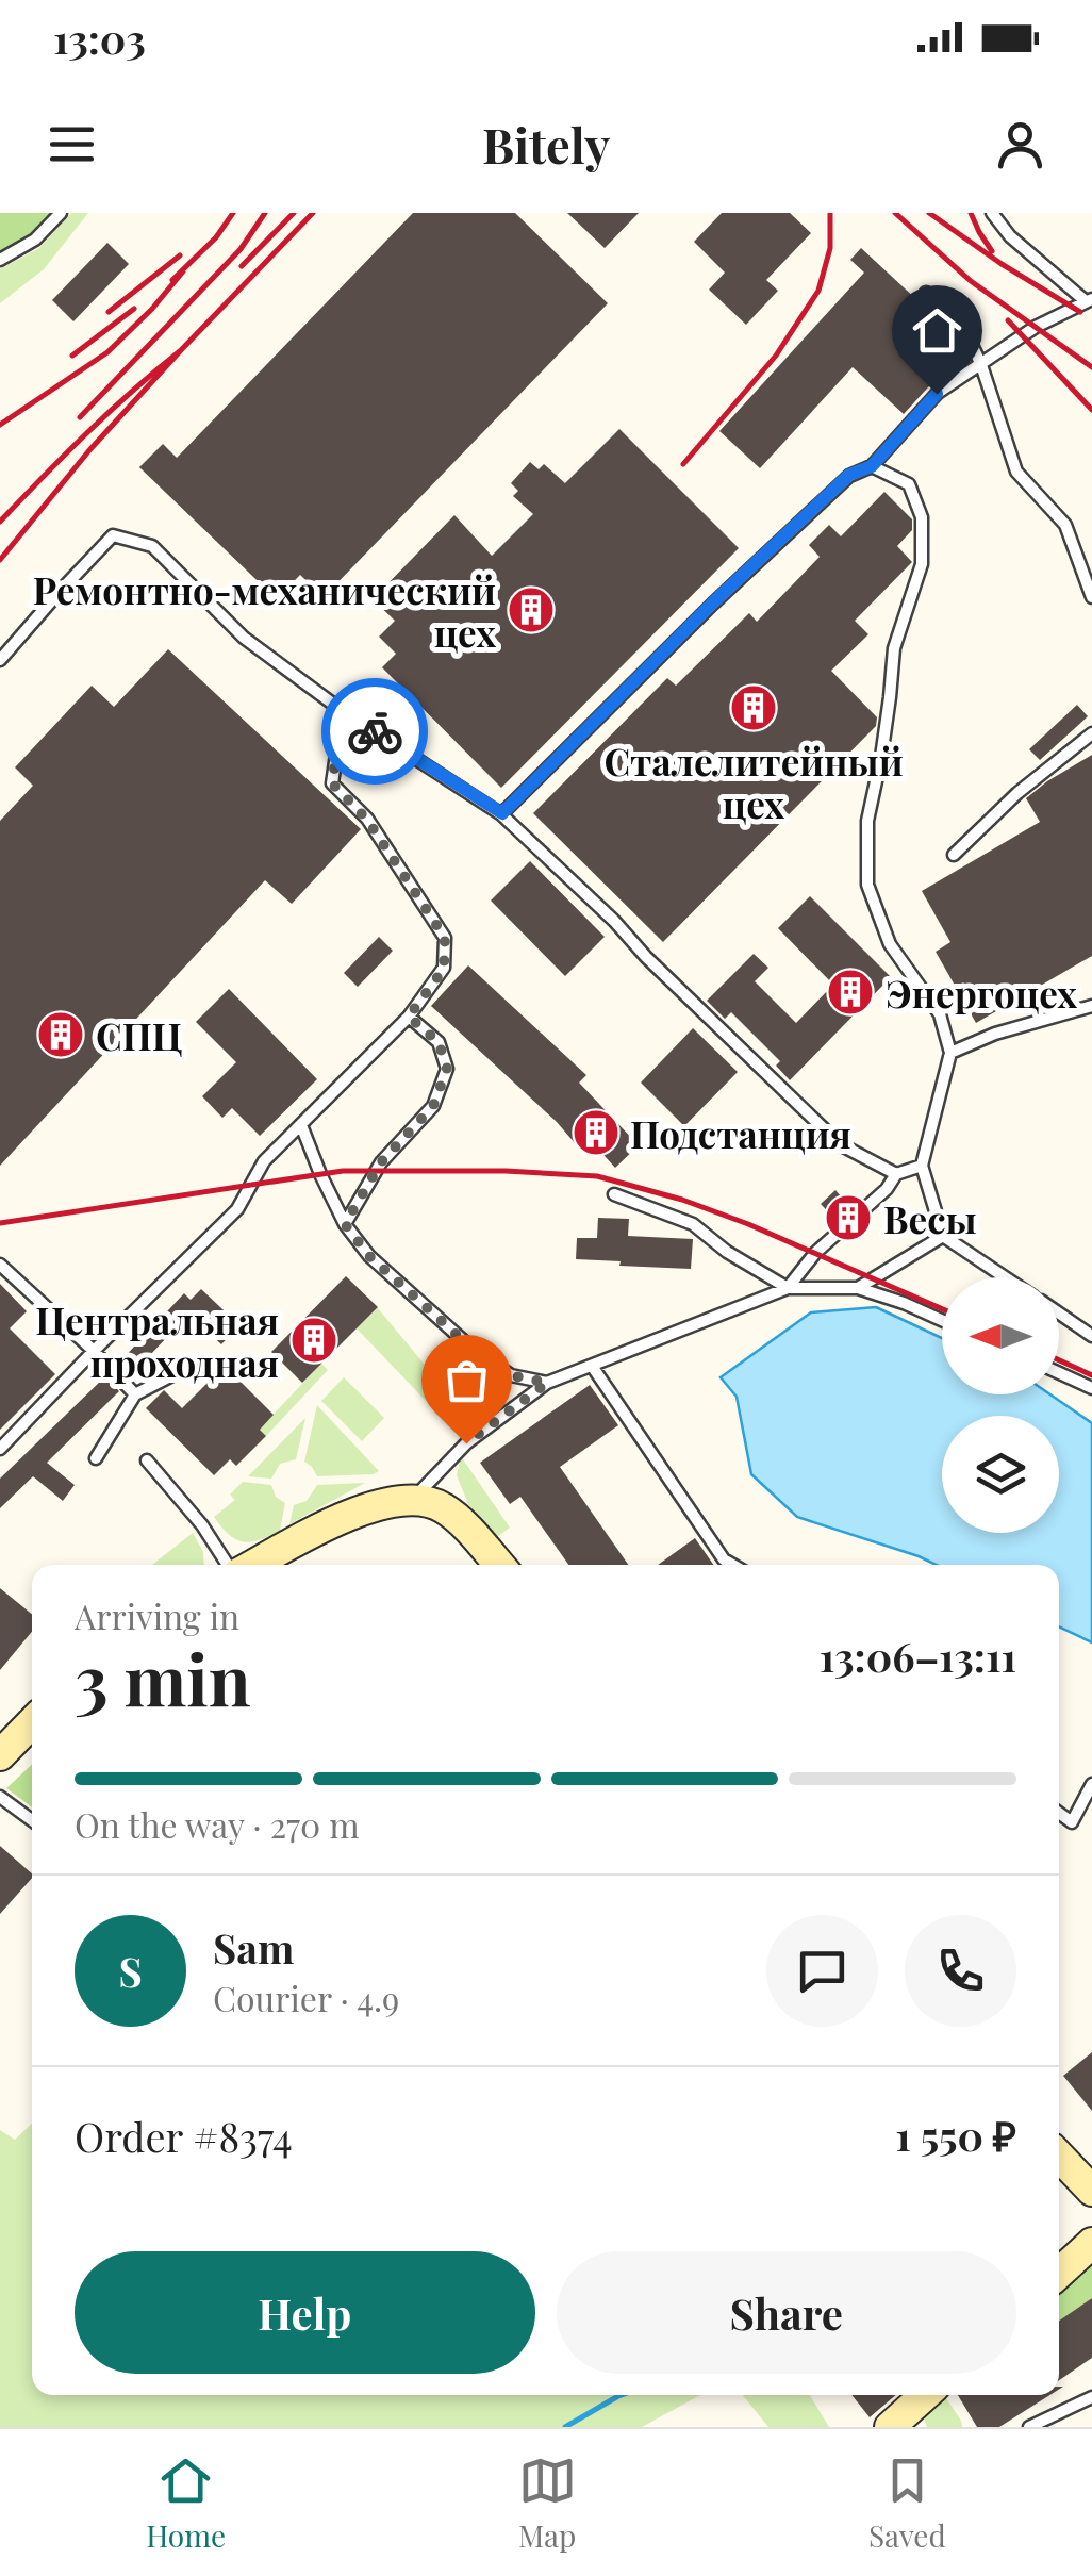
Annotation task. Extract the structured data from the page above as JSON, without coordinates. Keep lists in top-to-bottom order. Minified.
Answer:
{"places":{"building":["Ремонтно-механический цех","Сталелитейный цех","Энергоцех","СПЦ","Подстанция","Весы","Центральная проходная"]},"north":"left","page":{"status":"13:03","header":"Bitely","heading":["3 min","Arriving in","13:06–13:11"],"panel":["Sam","Courier · 4.9","Order #8374","1 550 ₽"],"bar":"On the way · 270 m","round":"S","buttons":["Help","Share"],"tabs":["Home","Map","Saved"]}}
